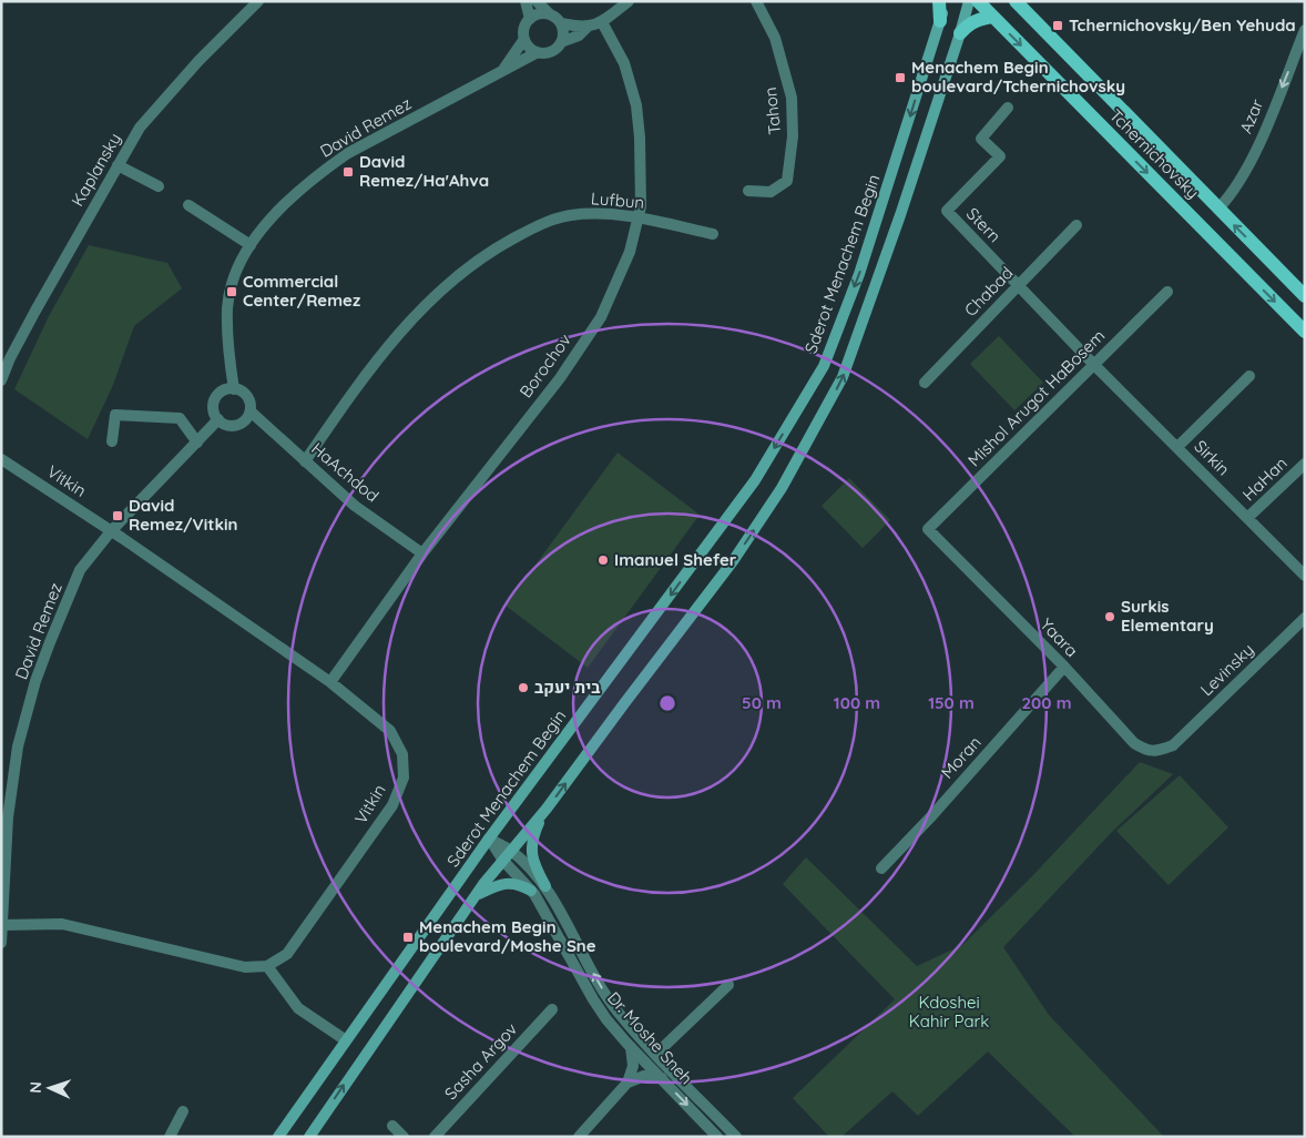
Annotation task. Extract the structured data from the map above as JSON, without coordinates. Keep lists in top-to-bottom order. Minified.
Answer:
{"streets":{"main road":["Tchernichovsky","Sderot Menachem Begin"],"street":["Tahon","Azar","David Remez","Kaplansky","Lufbun","Stern","Chabad","Borochov","Mishol Arugot HaBosem","Sirkin","HaAchdod","HaHan","Vitkin","Yaara","Levinsky","Moran","Dr. Moshe Sneh","Sasha Argov"]},"crossings":[["Azar","Tchernichovsky"],["David Remez","HaAchdod"],["David Remez","Vitkin"],["Lufbun","Borochov"],["Lufbun","HaAchdod"],["Stern","Chabad"],["Stern","Mishol Arugot HaBosem"],["Stern","Sirkin"],["Sderot Menachem Begin","Dr. Moshe Sneh"],["Borochov","HaAchdod"],["Borochov","Vitkin"],["Mishol Arugot HaBosem","Sirkin"],["Mishol Arugot HaBosem","Yaara"],["Sirkin","HaHan"],["Yaara","Levinsky"],["Yaara","Moran"]],"one_way":["Azar"],"parks":["Kdoshei Kahir Park"],"places":{"transit":["Tchernichovsky/Ben Yehuda","Menachem Begin boulevard/Tchernichovsky","David Remez/Ha'Ahva","Commercial Center/Remez","David Remez/Vitkin","Menachem Begin boulevard/Moshe Sne"],"other":["Imanuel Shefer","Surkis Elementary","בית יעקב"]},"north":"left","rings":["50 m","100 m","150 m","200 m"]}
